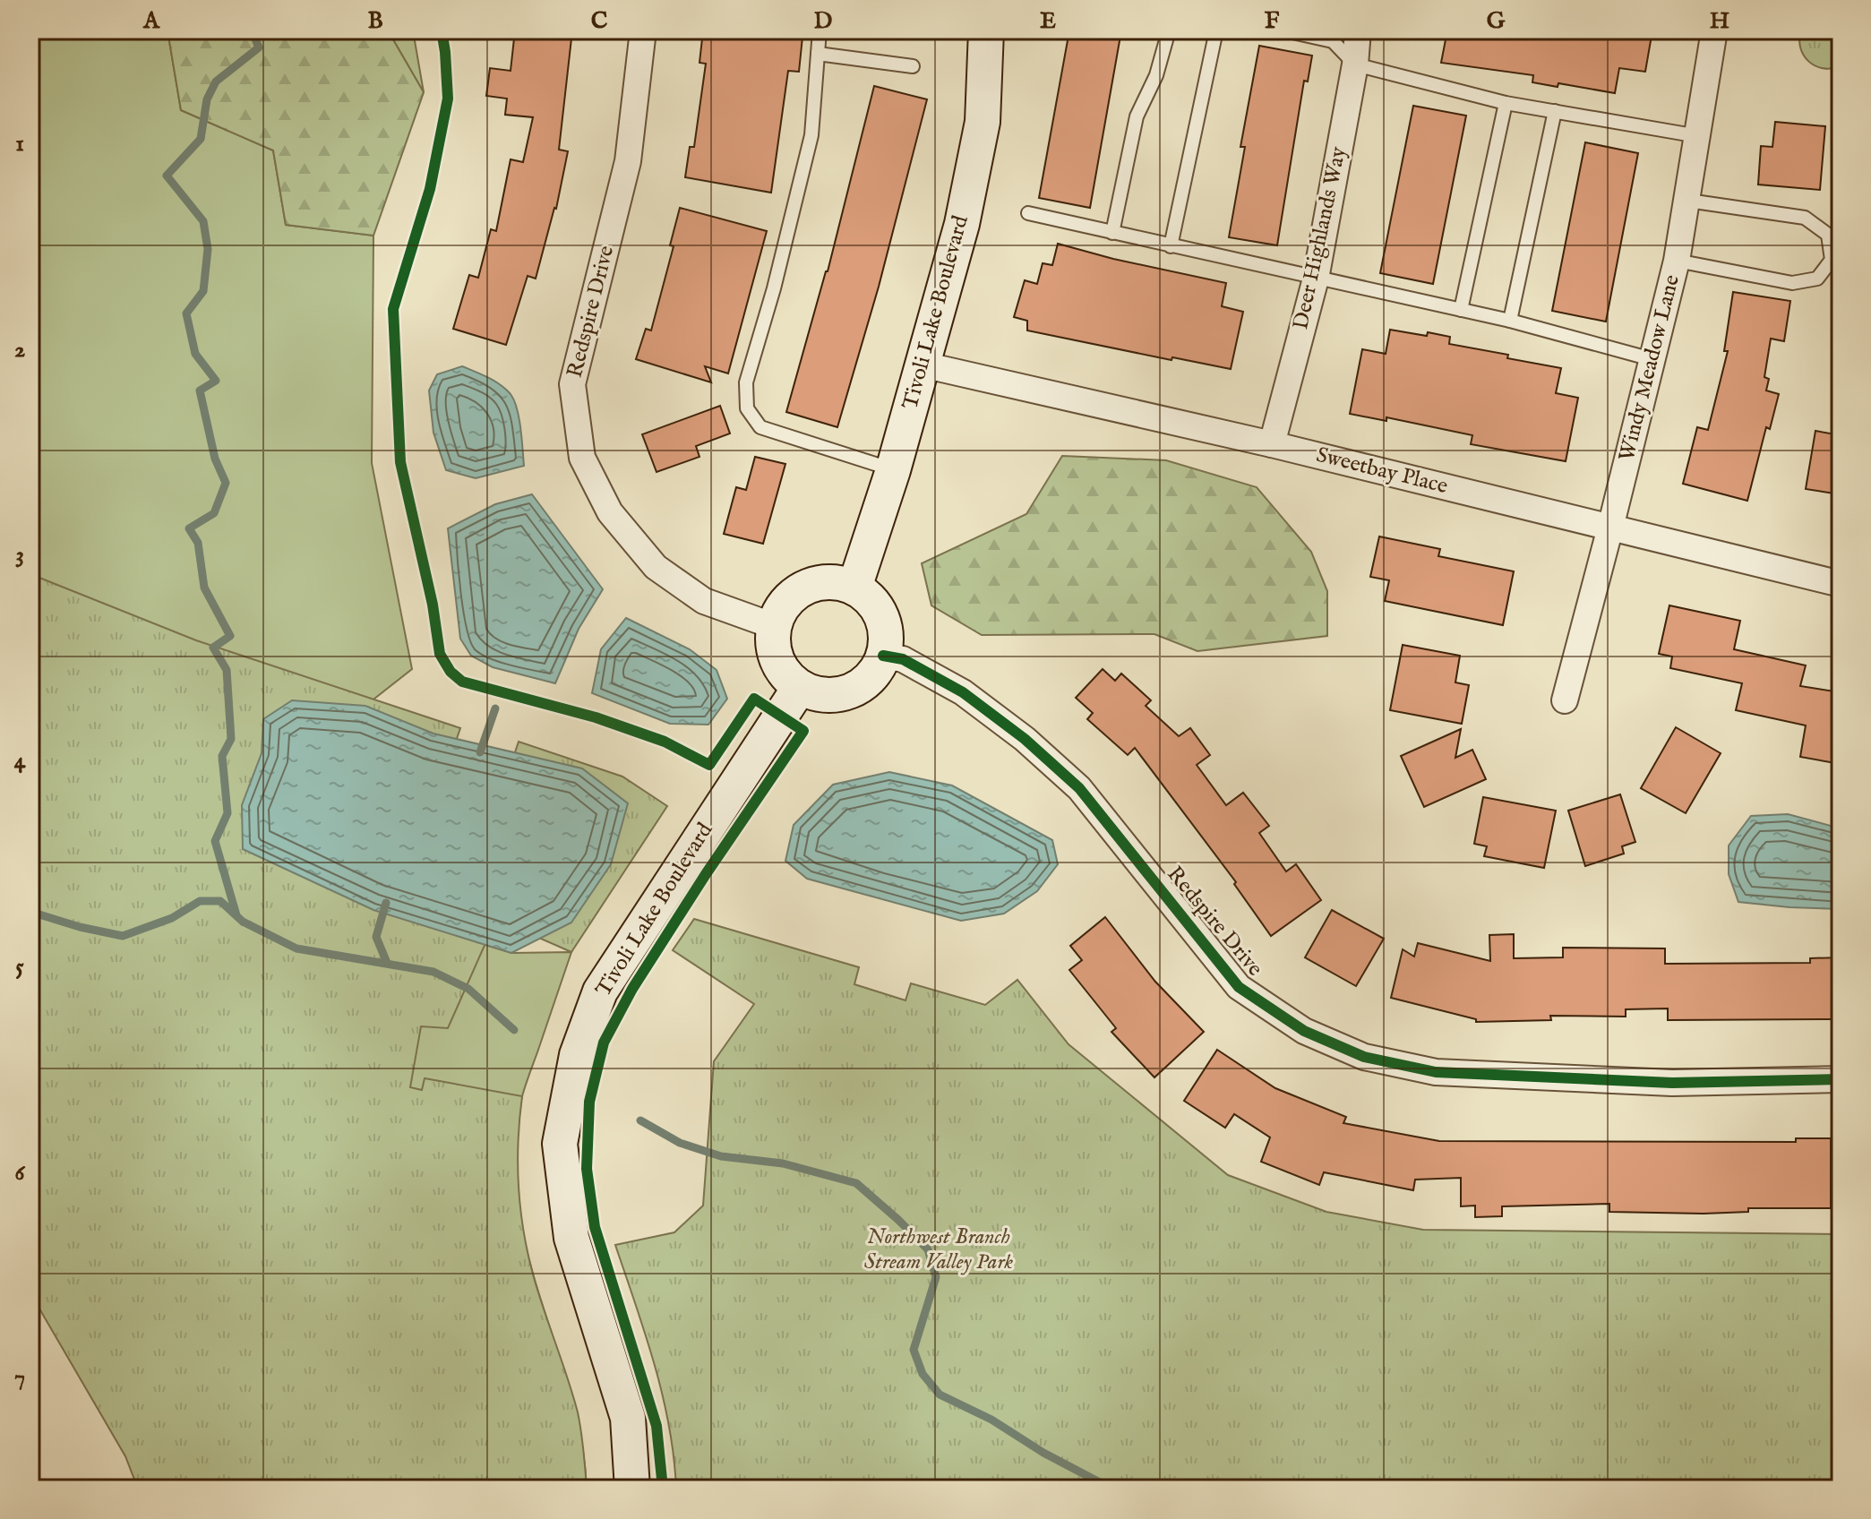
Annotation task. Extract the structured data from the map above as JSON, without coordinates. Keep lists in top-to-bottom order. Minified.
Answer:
{"streets":{"street":["Deer Highlands Way","Redspire Drive","Tivoli Lake Boulevard","Windy Meadow Lane","Sweetbay Place"]},"crossings":[["Deer Highlands Way","Sweetbay Place"],["Redspire Drive","Tivoli Lake Boulevard"],["Tivoli Lake Boulevard","Sweetbay Place"],["Windy Meadow Lane","Sweetbay Place"]],"parks":["Northwest Branch Stream Valley Park"],"grid":{"columns":["A","B","C","D","E","F","G","H"],"rows":["1","2","3","4","5","6","7"]}}
